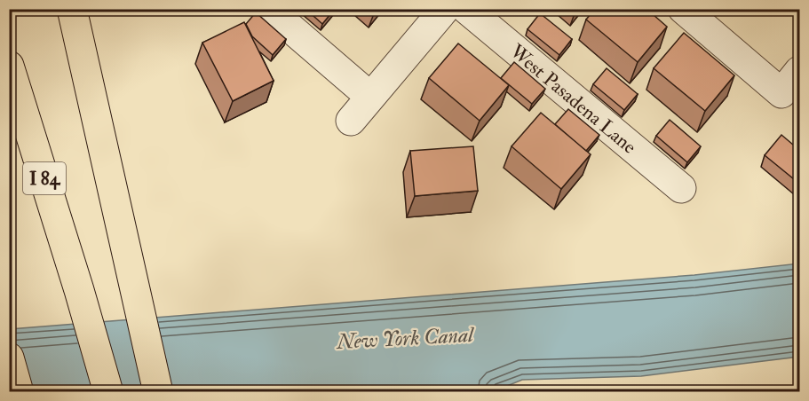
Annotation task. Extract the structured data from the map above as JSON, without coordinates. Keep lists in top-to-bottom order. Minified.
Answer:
{"streets":{"highway":["I 84"],"street":["West Pasadena Lane"]},"water":["New York Canal"]}
